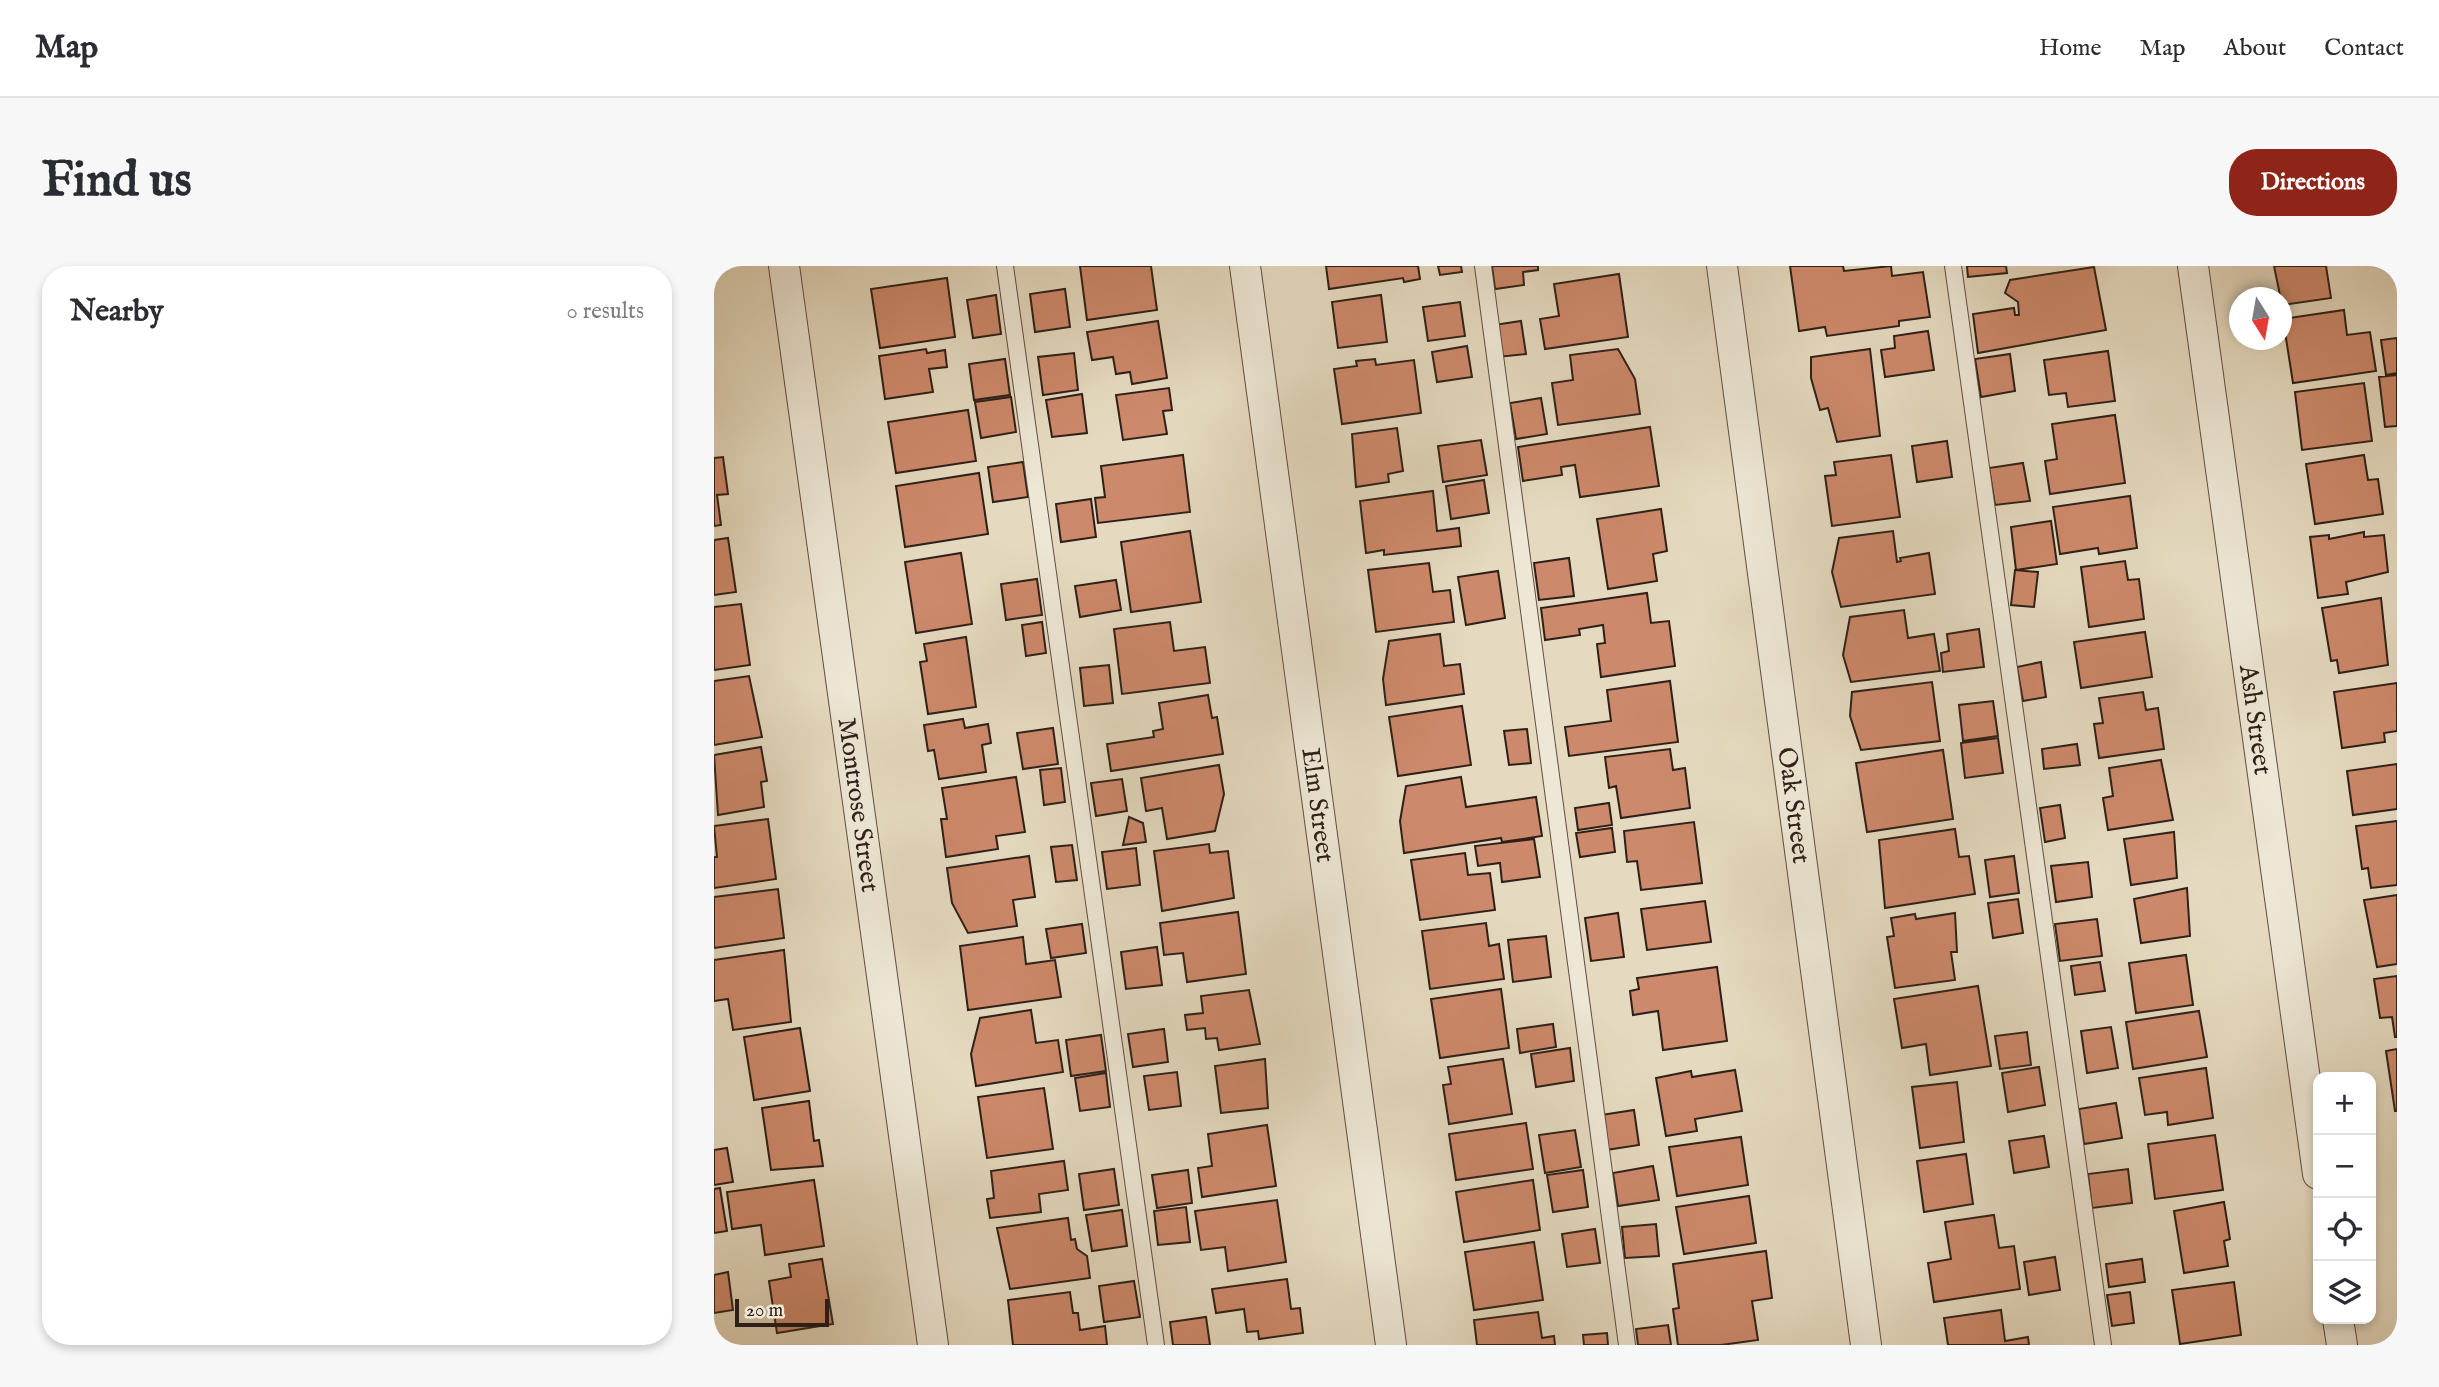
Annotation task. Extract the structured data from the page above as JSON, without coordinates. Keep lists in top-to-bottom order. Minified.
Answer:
{"streets":{"street":["Ash Street","Montrose Street","Oak Street","Elm Street"]},"scale_bar":"20 m","north":"bottom","page":{"header":"Map","nav":["Home","Map","About","Contact"],"buttons":"Directions","title":"Find us","heading":["Nearby","0 results"],"map_buttons":["+","−"],"scale":"20 m"}}
